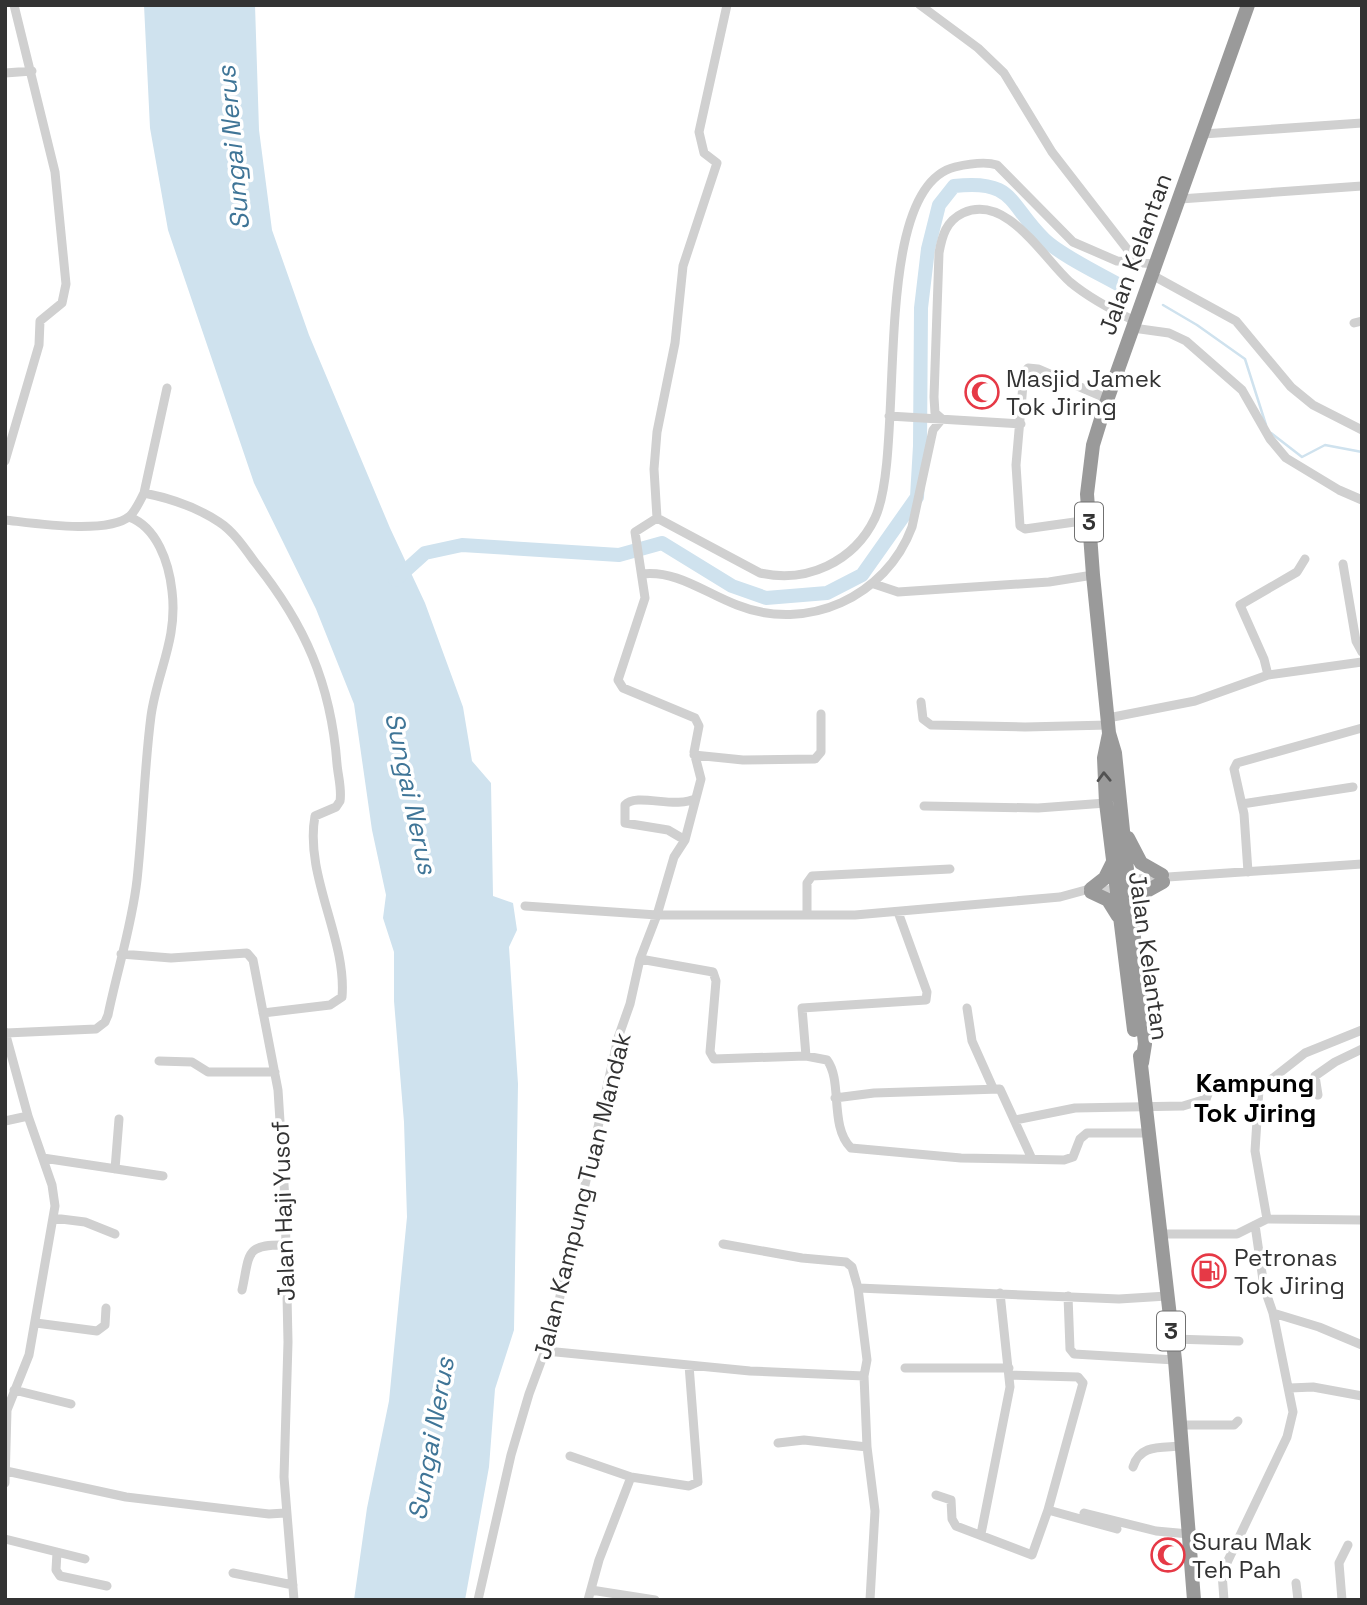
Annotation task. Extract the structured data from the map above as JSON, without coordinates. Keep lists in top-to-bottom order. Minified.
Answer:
{"streets":{"highway":["Jalan Kelantan","3"],"street":["Jalan Kampung Tuan Mandak","Jalan Haji Yusof"]},"crossings":[["Jalan Kelantan","3"]],"districts":["Kampung Tok Jiring"],"water":["Sungai Nerus"],"places":{"mosque":["Masjid Jamek Tok Jiring","Surau Mak Teh Pah"],"fuel station":["Petronas Tok Jiring"]}}
